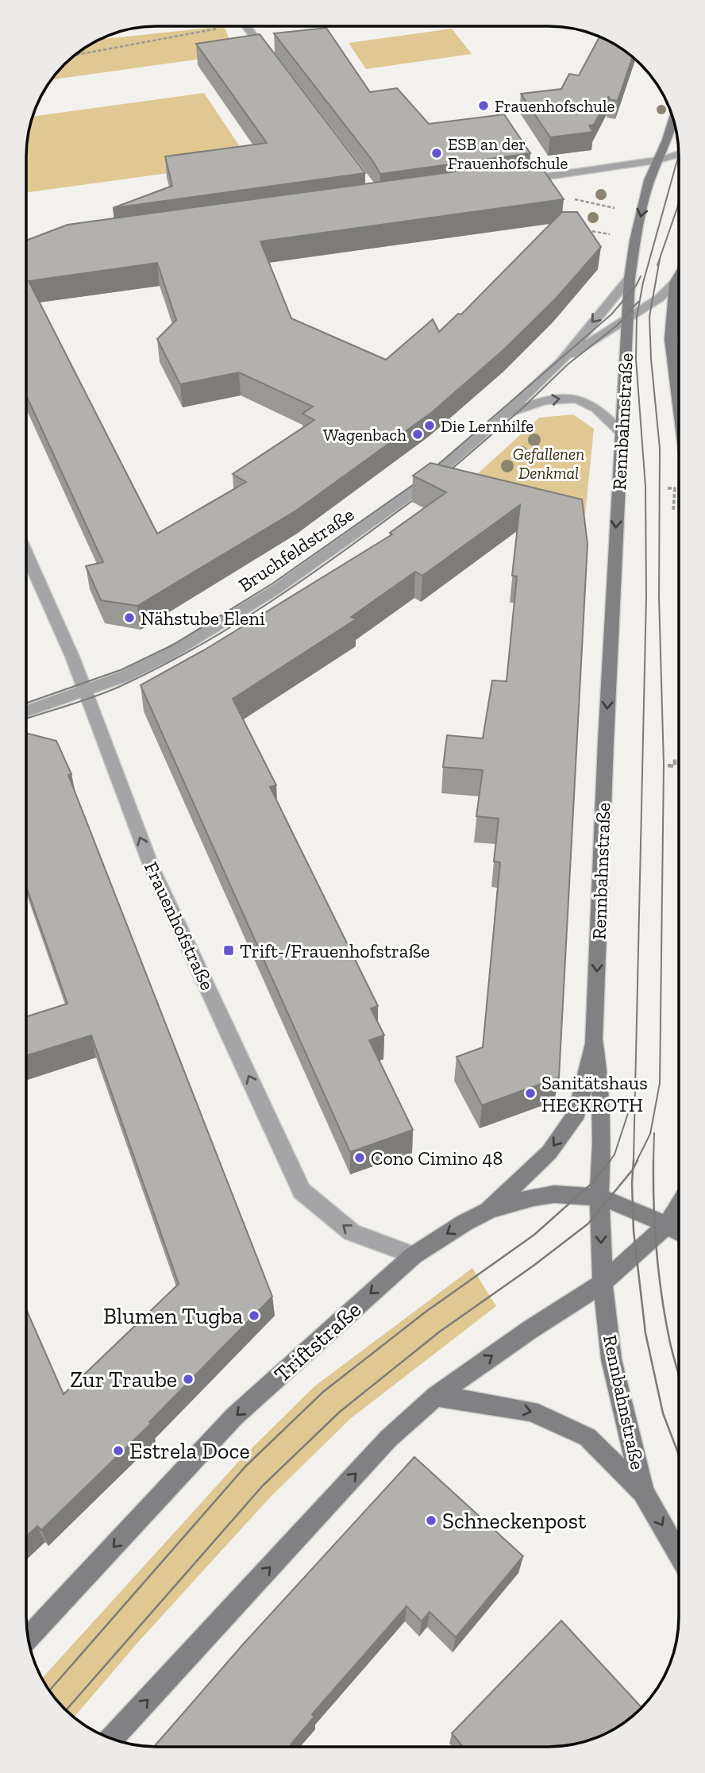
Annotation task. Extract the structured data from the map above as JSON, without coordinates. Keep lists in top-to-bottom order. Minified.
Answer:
{"streets":{"main road":["Rennbahnstraße","Triftstraße"],"street":["Bruchfeldstraße","Frauenhofstraße"]},"crossings":[["Rennbahnstraße","Bruchfeldstraße"],["Rennbahnstraße","Triftstraße"],["Bruchfeldstraße","Frauenhofstraße"],["Frauenhofstraße","Triftstraße"]],"one_way":["Rennbahnstraße","Frauenhofstraße"],"parks":["Gefallenen Denkmal"],"places":{"other":["Frauenhofschule","ESB an der Frauenhofschule","Die Lernhilfe","Wagenbach","Nähstube Eleni","Sanitätshaus HECKROTH","Cono Cimino 48","Blumen Tugba","Zur Traube","Estrela Doce","Schneckenpost"],"transit":["Trift-/Frauenhofstraße"]}}
